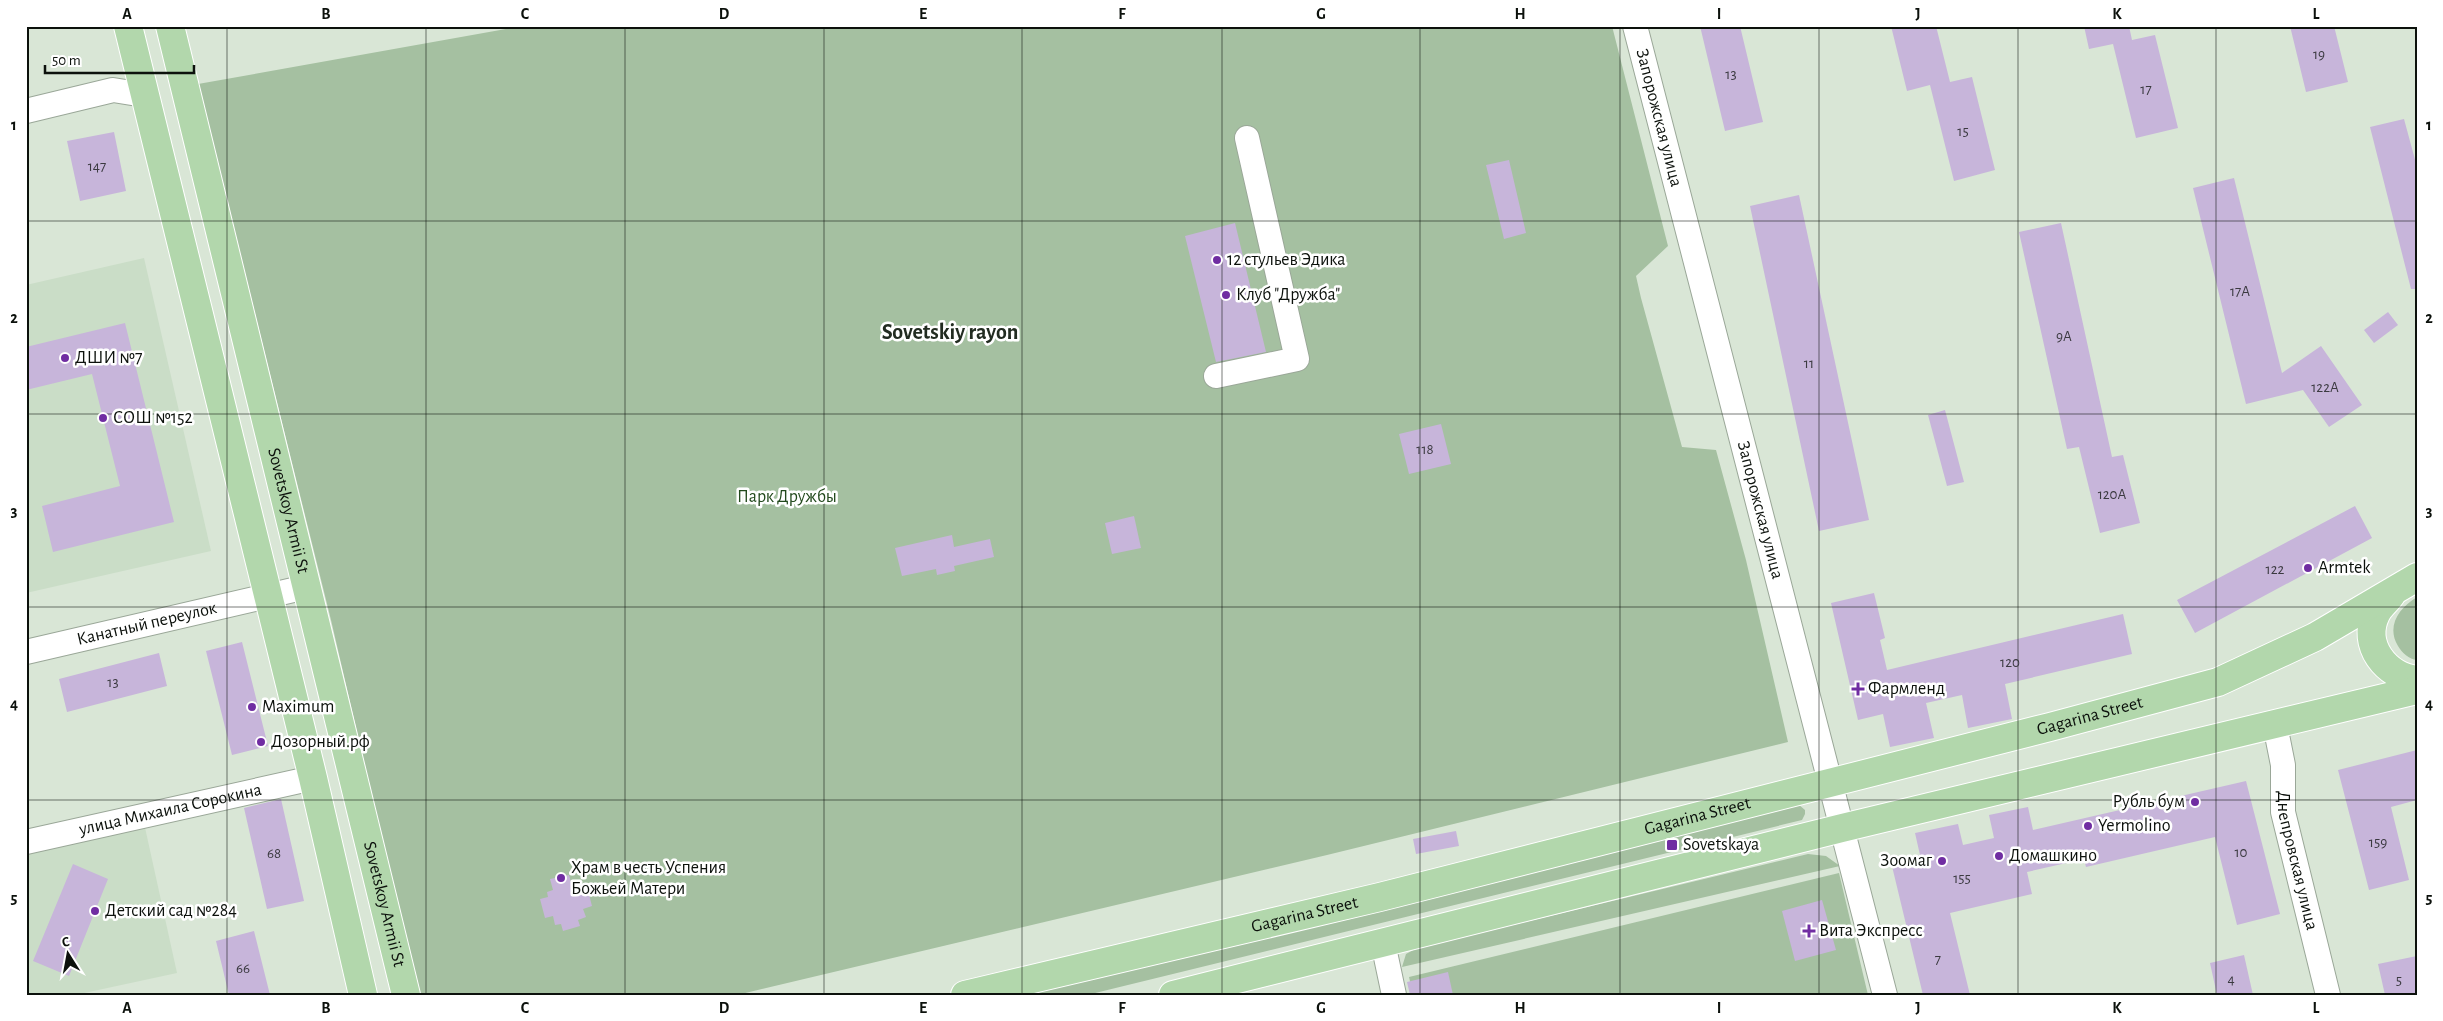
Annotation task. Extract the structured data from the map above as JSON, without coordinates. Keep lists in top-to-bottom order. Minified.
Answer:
{"streets":{"main road":["Sovetskoy Armii St","Gagarina Street"],"street":["Запорожская улица","Канатный переулок","улица Михаила Сорокина","Днепровская улица"]},"crossings":[["Запорожская улица","Gagarina Street"],["Sovetskoy Armii St","Канатный переулок"]],"districts":["Sovetskiy rayon"],"parks":["Парк Дружбы"],"places":{"other":["12 стульев Эдика","Клуб \"Дружба\"","ДШИ №7","СОШ №152","Armtek","Maximum","Дозорный.рф","Рубль бум","Yermolino","Домашкино","Зоомаг","Храм в честь Успения Божьей Матери","Детский сад №284"],"health":["Фармленд","Вита Экспресс"],"transit":["Sovetskaya"]},"house_numbers":["19","13","17","15","147","17А","9А","11","122А","118","120А","122","120","13","159","10","68","155","7","66","4","5"],"scale_bar":"50 m","north":"top","grid":{"columns":["A","B","C","D","E","F","G","H","I","J","K","L"],"rows":["1","2","3","4","5"]}}
